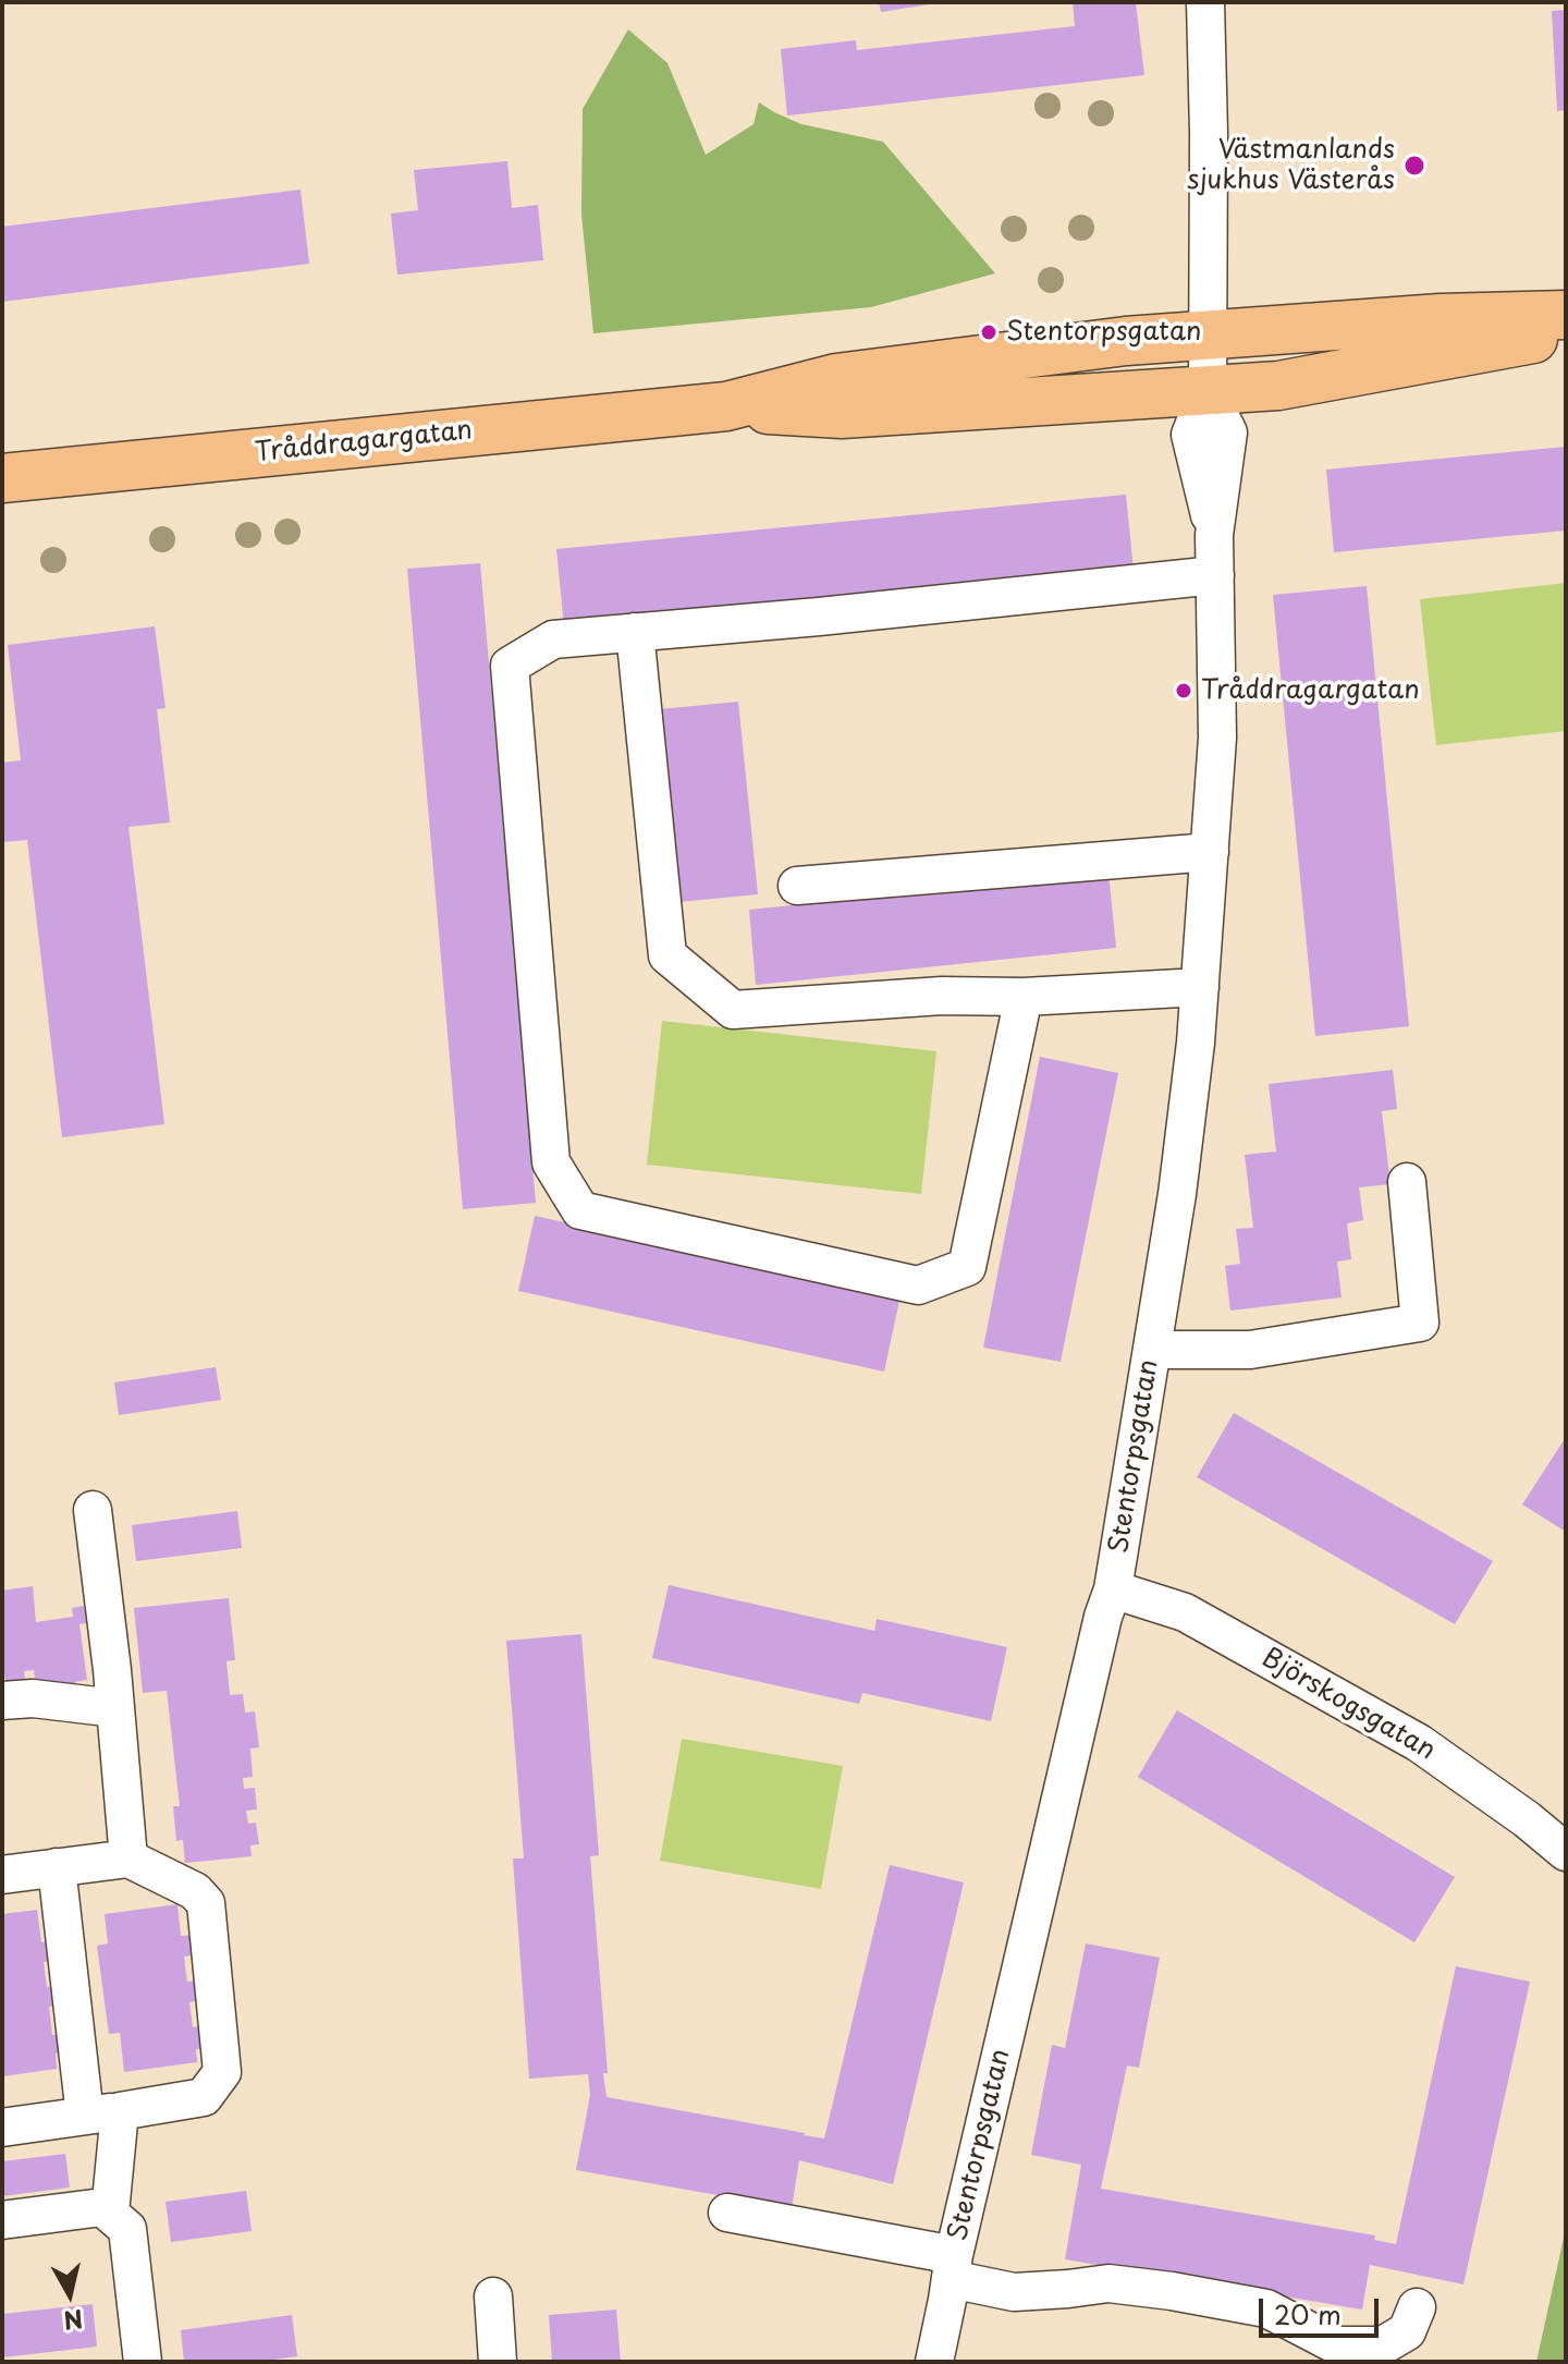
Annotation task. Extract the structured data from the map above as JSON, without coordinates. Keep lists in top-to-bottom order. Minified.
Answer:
{"streets":{"main road":["Tråddragargatan"],"street":["Stentorpsgatan","Björskogsgatan"]},"crossings":[["Tråddragargatan","Stentorpsgatan"],["Stentorpsgatan","Björskogsgatan"]],"places":["Västmanlands sjukhus Västerås","Stentorpsgatan","Tråddragargatan"],"scale_bar":"20 m","north":"bottom"}
